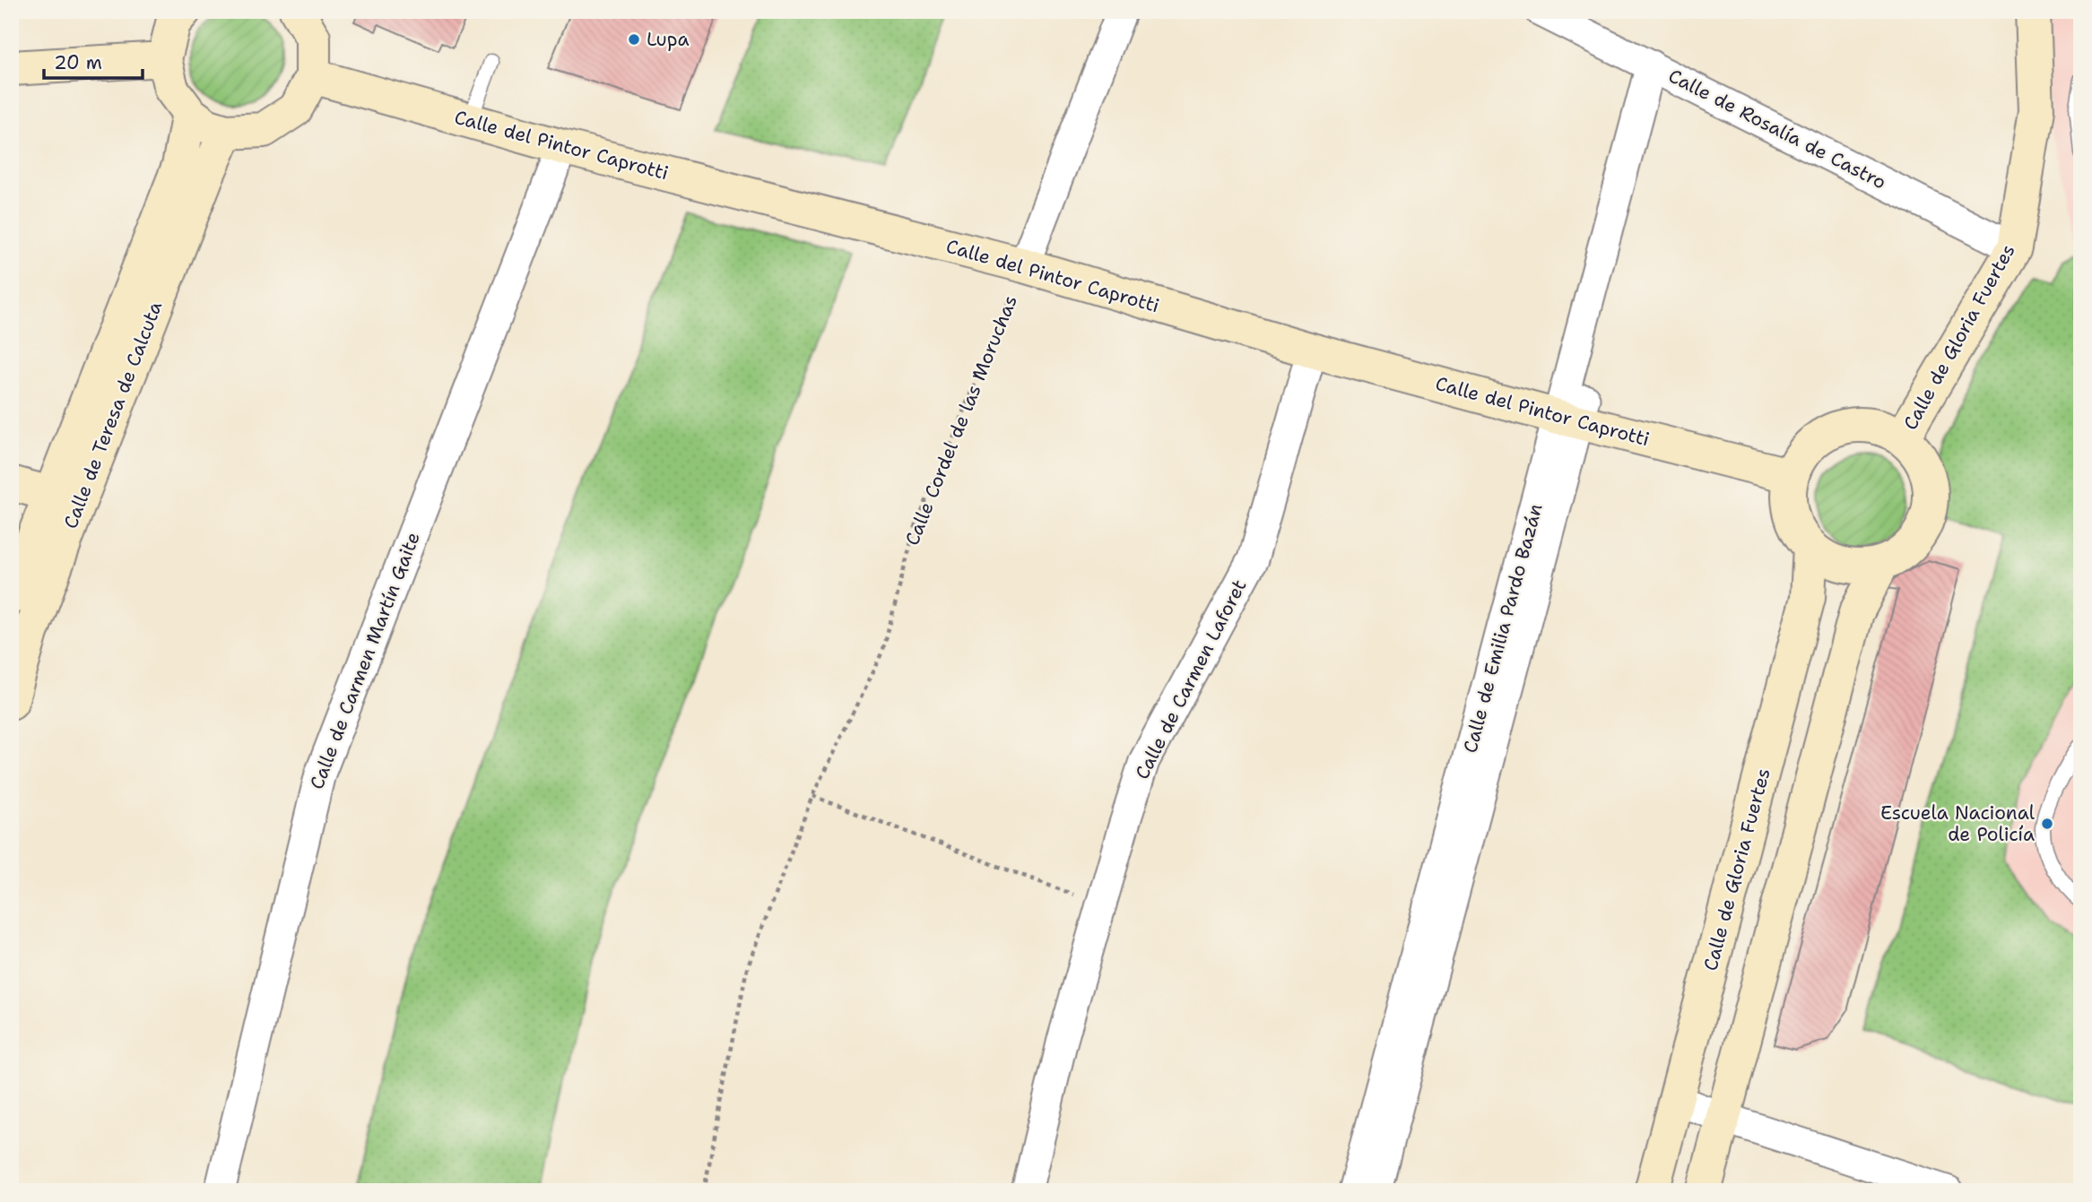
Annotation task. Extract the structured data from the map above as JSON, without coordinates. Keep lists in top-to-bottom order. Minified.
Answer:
{"streets":{"street":["Calle de Rosalía de Castro","Calle del Pintor Caprotti","Calle de Gloria Fuertes","Calle de Teresa de Calcuta","Calle de Emilia Pardo Bazán","Calle de Carmen Martín Gaite","Calle de Carmen Laforet"],"path":["Calle Cordel de las Moruchas"]},"crossings":[["Calle de Rosalía de Castro","Calle de Gloria Fuertes"],["Calle de Rosalía de Castro","Calle de Emilia Pardo Bazán"],["Calle del Pintor Caprotti","Calle de Gloria Fuertes"],["Calle del Pintor Caprotti","Calle Cordel de las Moruchas"],["Calle del Pintor Caprotti","Calle de Emilia Pardo Bazán"],["Calle del Pintor Caprotti","Calle de Carmen Martín Gaite"],["Calle del Pintor Caprotti","Calle de Carmen Laforet"]],"places":["Lupa","Escuela Nacional de Policía"],"scale_bar":"20 m"}
